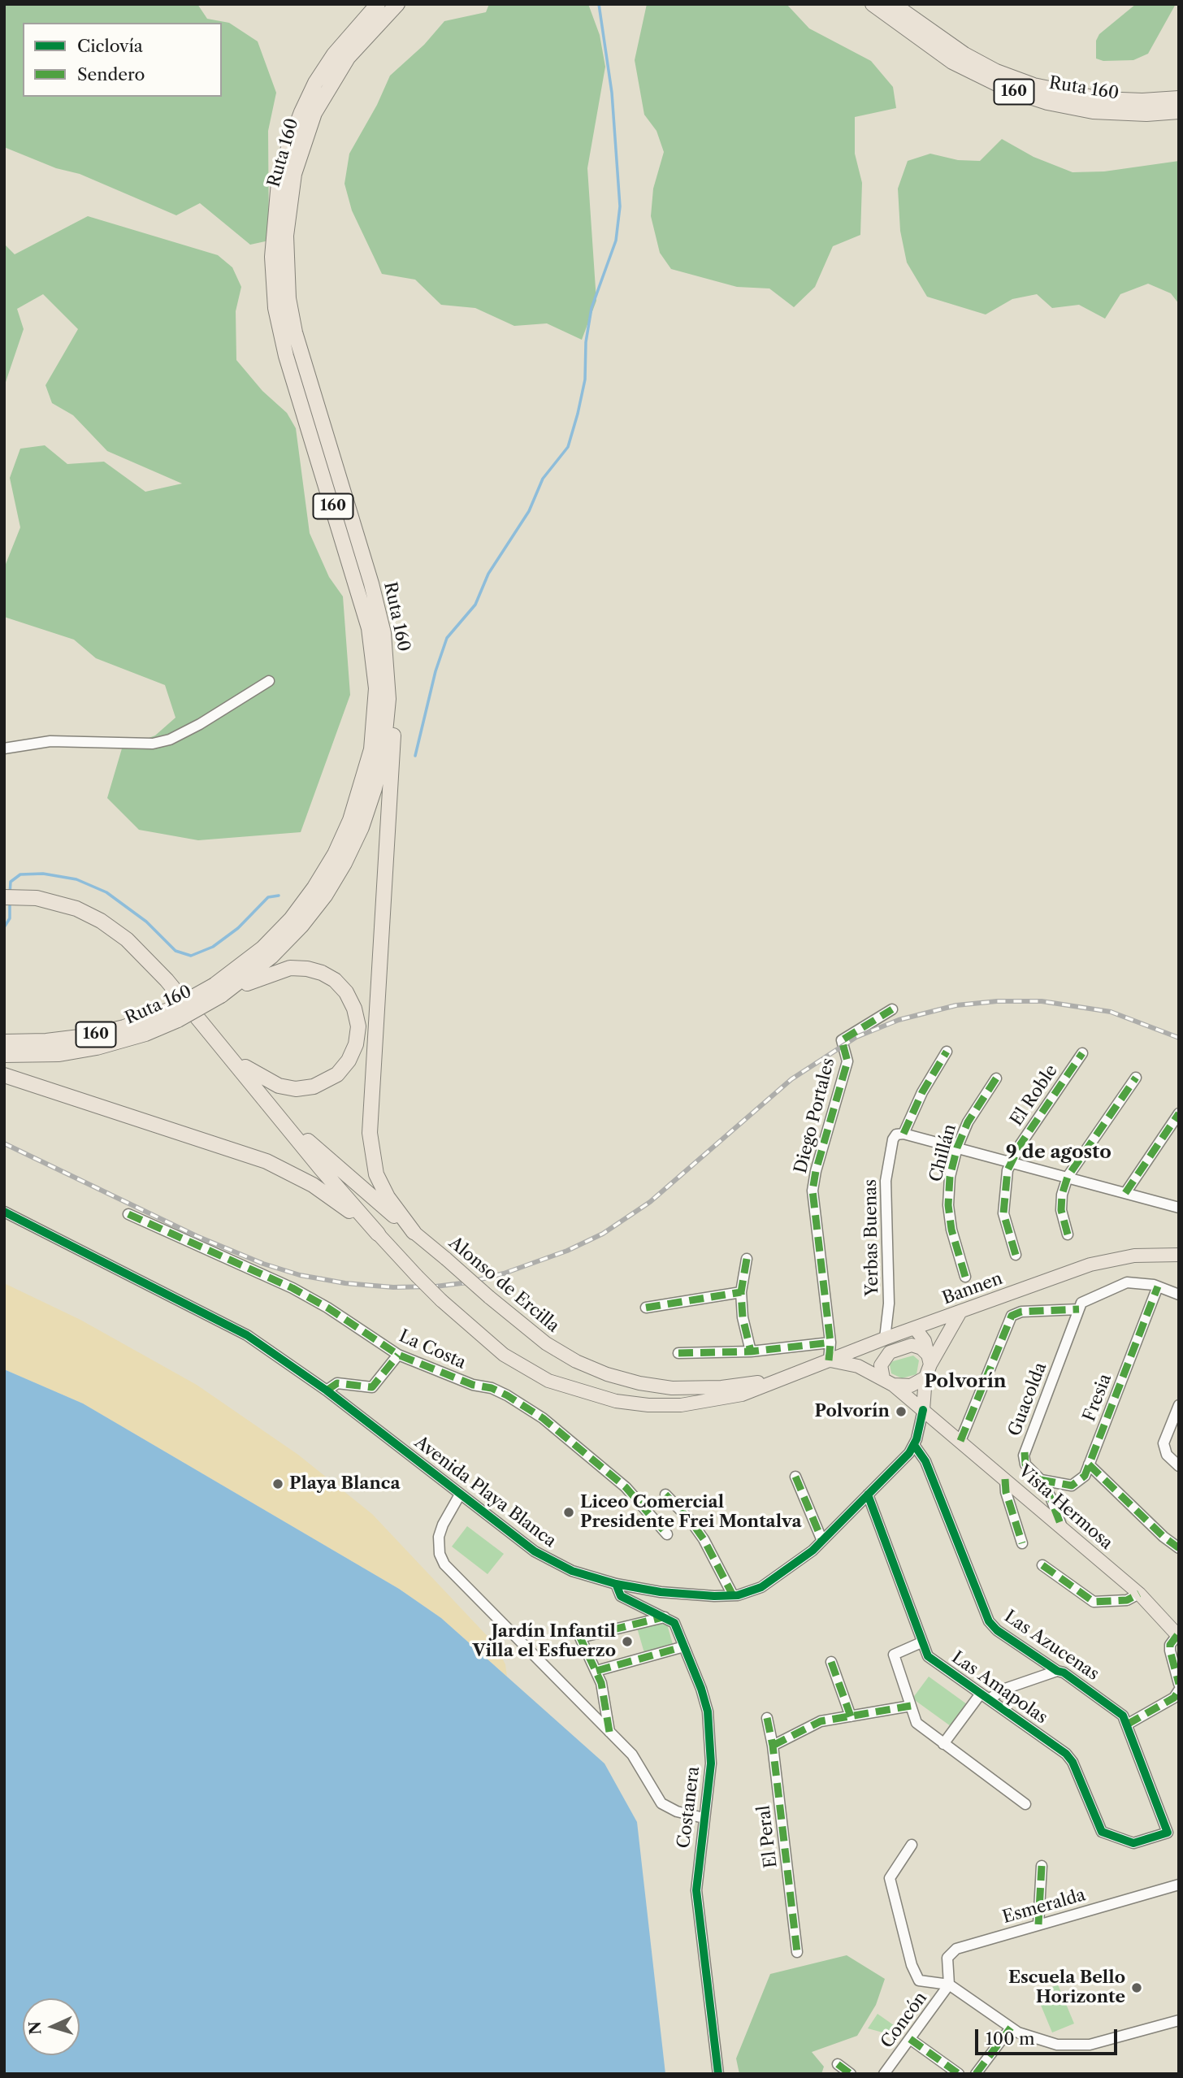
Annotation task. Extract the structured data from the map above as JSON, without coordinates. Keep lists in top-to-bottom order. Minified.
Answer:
{"streets":{"highway":["Ruta 160","160"],"main road":["Alonso de Ercilla","Bannen","Vista Hermosa"],"street":["El Roble","Diego Portales","Chillán","Yerbas Buenas","La Costa","Fresia","Guacolda","Avenida Playa Blanca","Las Azucenas","Las Amapolas","Costanera","El Peral","Esmeralda","Concón"]},"crossings":[["Diego Portales","Bannen"],["Diego Portales","Vista Hermosa"],["Yerbas Buenas","Bannen"],["Alonso de Ercilla","Bannen"],["Bannen","Vista Hermosa"],["Fresia","Guacolda"],["Guacolda","Vista Hermosa"],["Avenida Playa Blanca","Vista Hermosa"],["Avenida Playa Blanca","Las Azucenas"],["Avenida Playa Blanca","Las Amapolas"],["Avenida Playa Blanca","Costanera"],["Las Azucenas","Las Amapolas"],["Esmeralda","Concón"]],"districts":["9 de agosto","Polvorín"],"places":["Polvorín","Playa Blanca","Liceo Comercial Presidente Frei Montalva","Jardín Infantil Villa el Esfuerzo","Escuela Bello Horizonte"],"legend":["Ciclovía","Sendero"],"scale_bar":"100 m","north":"left"}
